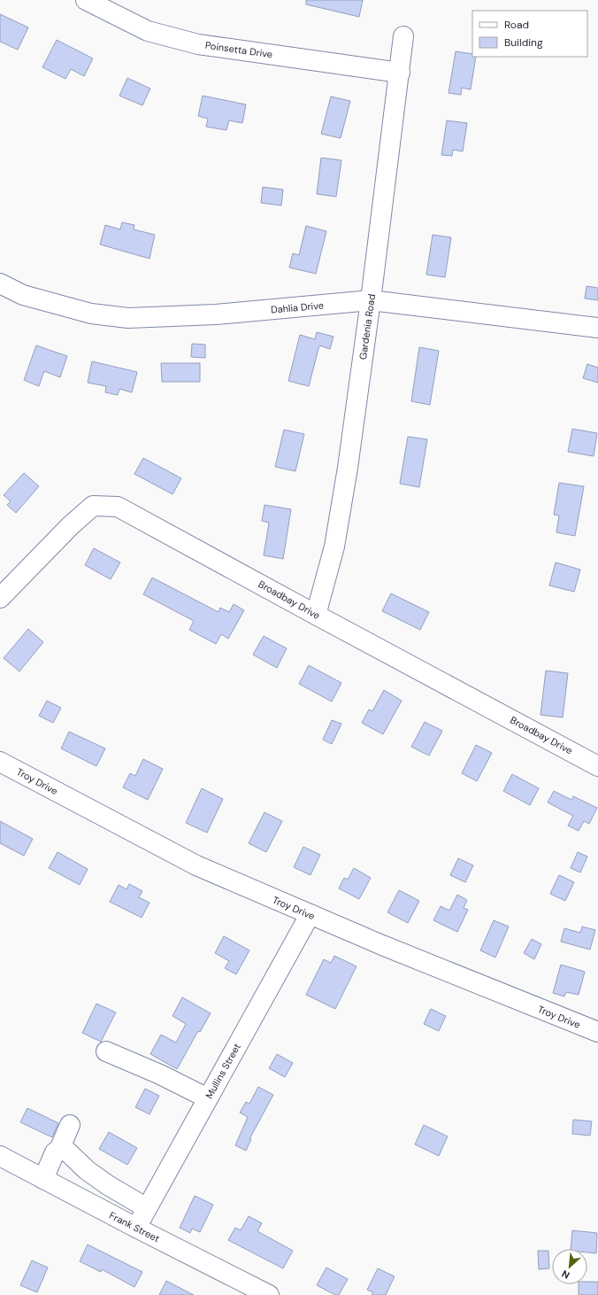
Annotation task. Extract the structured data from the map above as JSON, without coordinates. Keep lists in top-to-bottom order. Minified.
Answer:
{"streets":{"street":["Poinsetta Drive","Dahlia Drive","Gardenia Road","Broadbay Drive","Troy Drive","Mullins Street","Frank Street"]},"crossings":[["Poinsetta Drive","Gardenia Road"],["Dahlia Drive","Gardenia Road"],["Gardenia Road","Broadbay Drive"],["Troy Drive","Mullins Street"],["Mullins Street","Frank Street"]],"legend":["Road","Building"],"north":"bottom left"}
